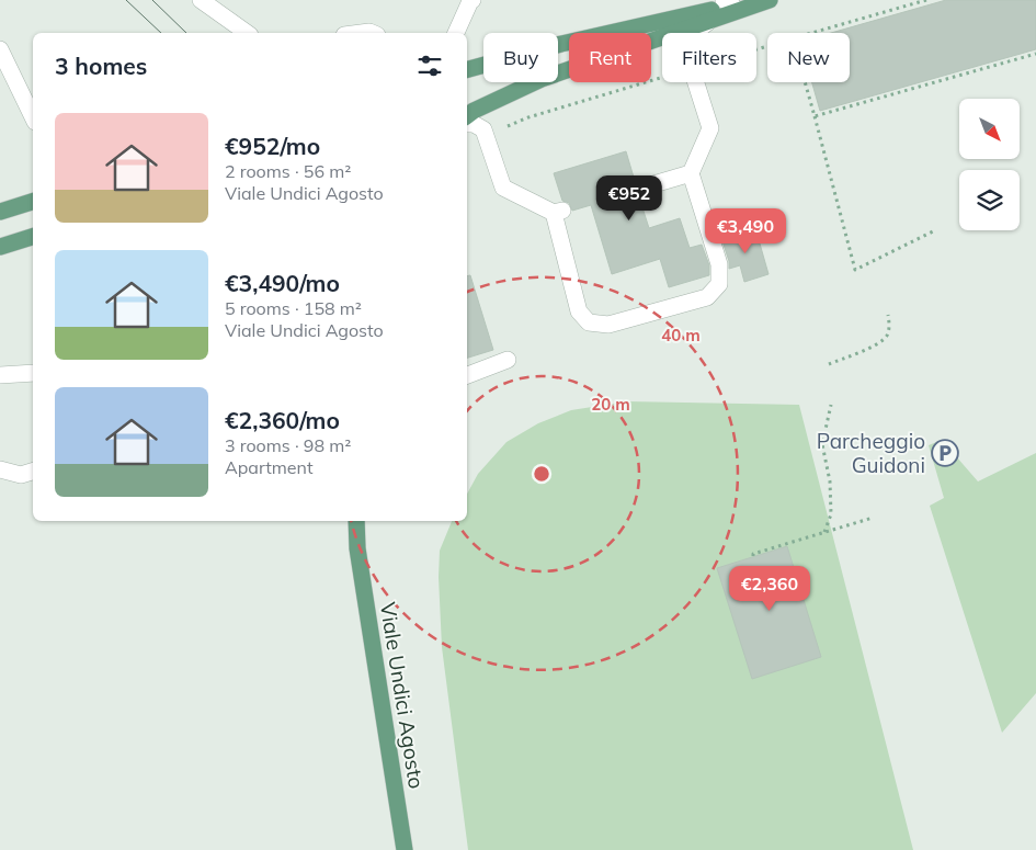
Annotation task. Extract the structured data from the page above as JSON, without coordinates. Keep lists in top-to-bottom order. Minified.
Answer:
{"streets":{"main road":["Viale Undici Agosto"]},"places":{"parking":["Parcheggio Guidoni"]},"north":"bottom right","page":{"chip":["Buy","Rent","Filters","New"],"heading":"3 homes","list":[{"name":"€952/mo","note":"2 rooms · 56 m² · Viale Undici Agosto"},{"name":"€3,490/mo","note":"5 rooms · 158 m² · Viale Undici Agosto"},{"name":"€2,360/mo","note":"3 rooms · 98 m² · Apartment"}],"price":["€952","€3,490","€2,360"]},"rings":["40 m","20 m"]}
